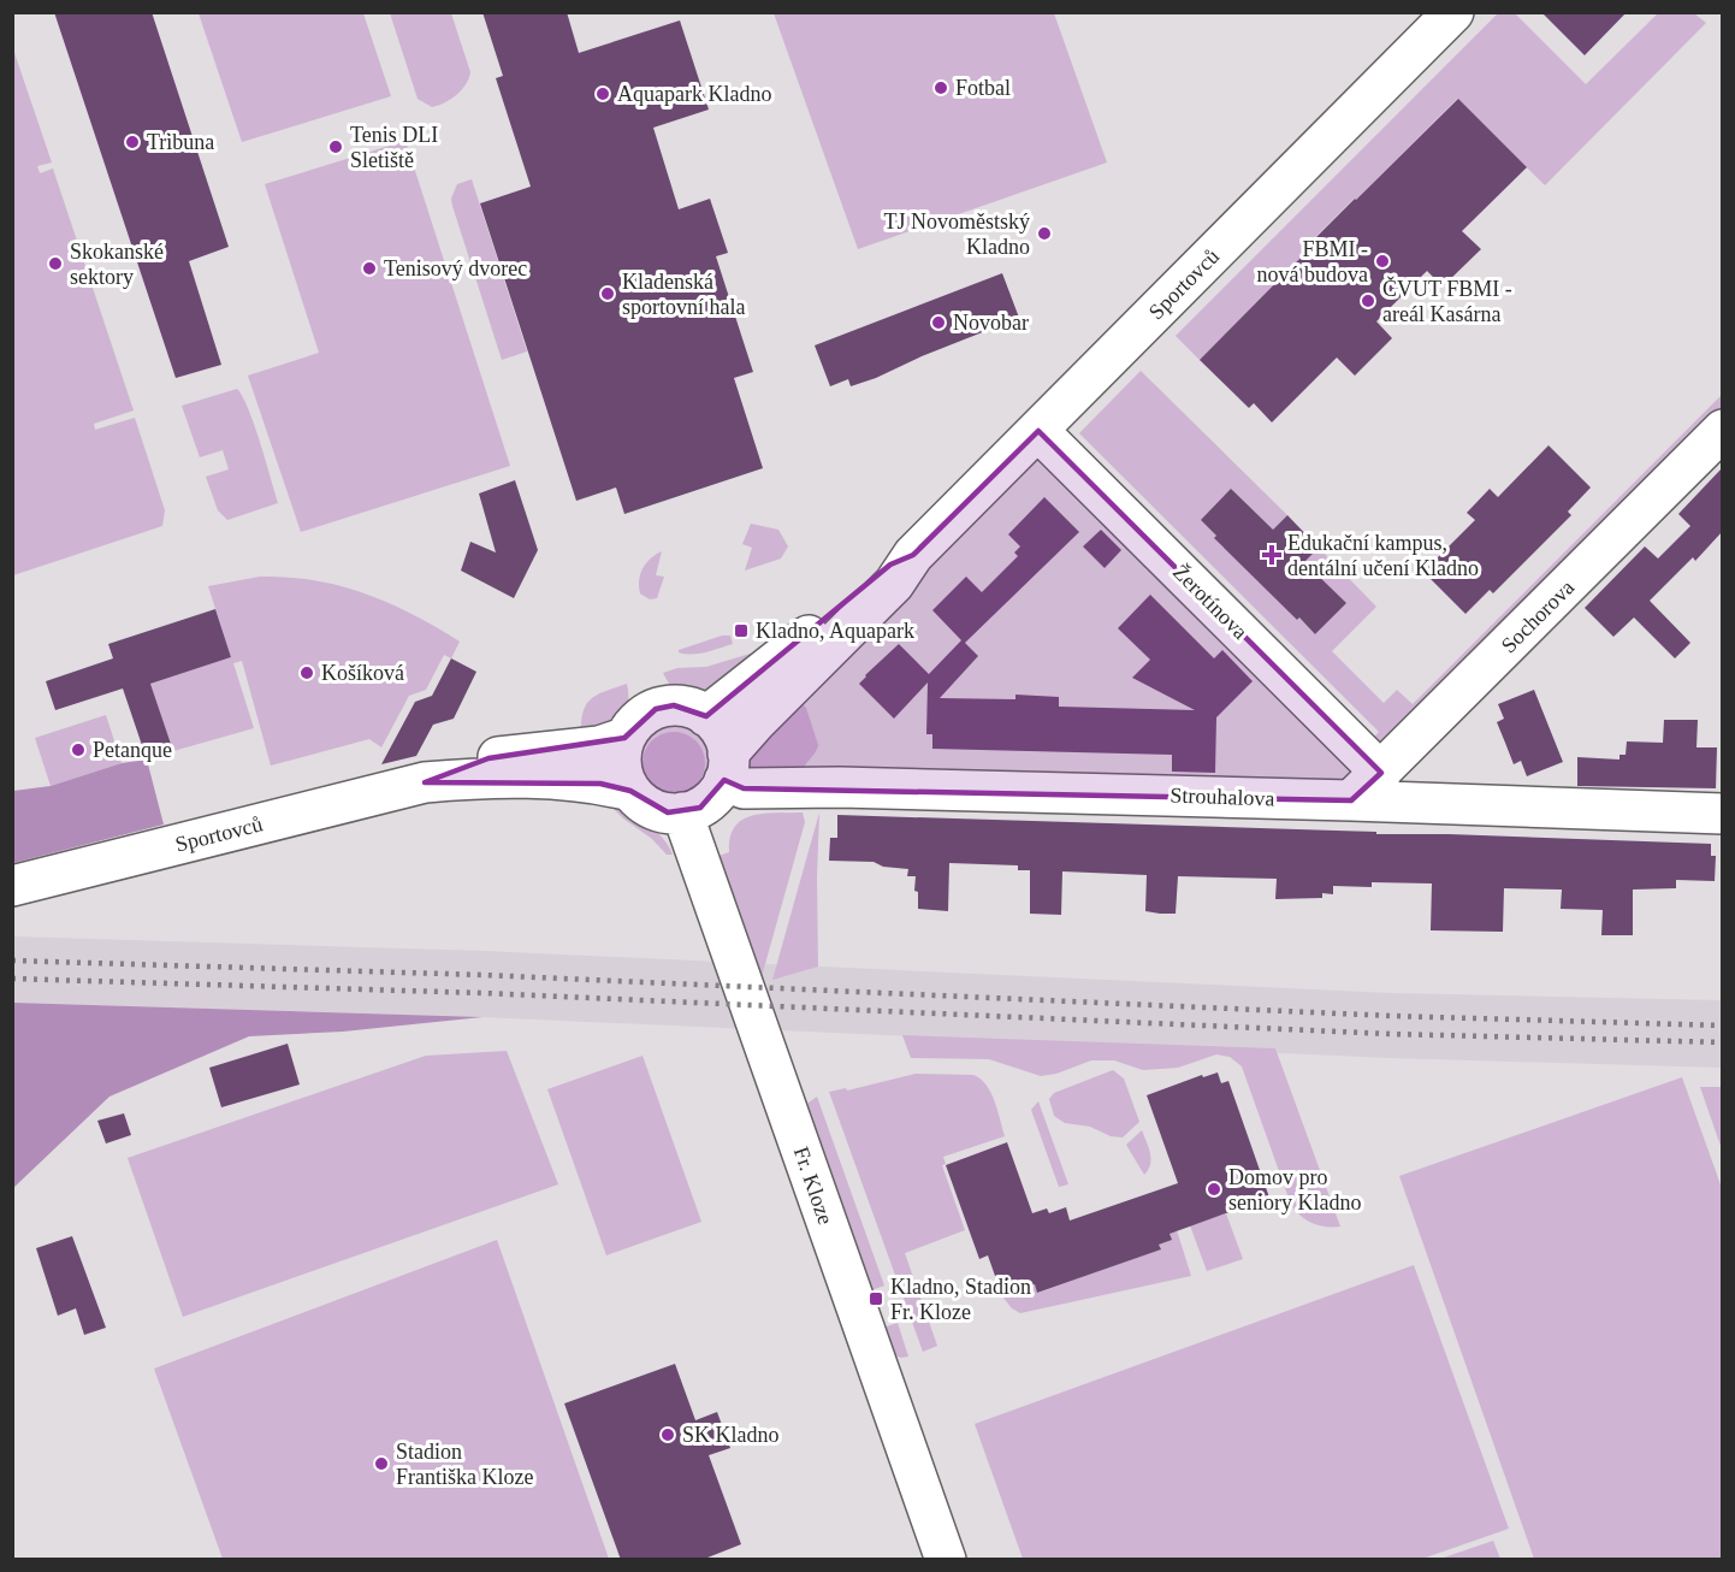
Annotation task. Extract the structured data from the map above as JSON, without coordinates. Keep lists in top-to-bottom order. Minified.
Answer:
{"streets":{"street":["Sportovců","Žerotínova","Sochorova","Strouhalova","Fr. Kloze"]},"crossings":[["Sportovců","Žerotínova"],["Sportovců","Strouhalova"],["Sportovců","Fr. Kloze"],["Žerotínova","Sochorova"],["Sochorova","Strouhalova"],["Strouhalova","Fr. Kloze"]],"places":{"other":["Fotbal","Aquapark Kladno","Tribuna","Tenis DLI Sletiště","TJ Novoměstský Kladno","FBMI - nová budova","Skokanské sektory","Tenisový dvorec","Kladenská sportovní hala","ČVUT FBMI - areál Kasárna","Novobar","Košíková","Petanque","Domov pro seniory Kladno","SK Kladno","Stadion Františka Kloze"],"health":["Edukační kampus, dentální učení Kladno"],"transit":["Kladno, Aquapark","Kladno, Stadion Fr. Kloze"]}}
